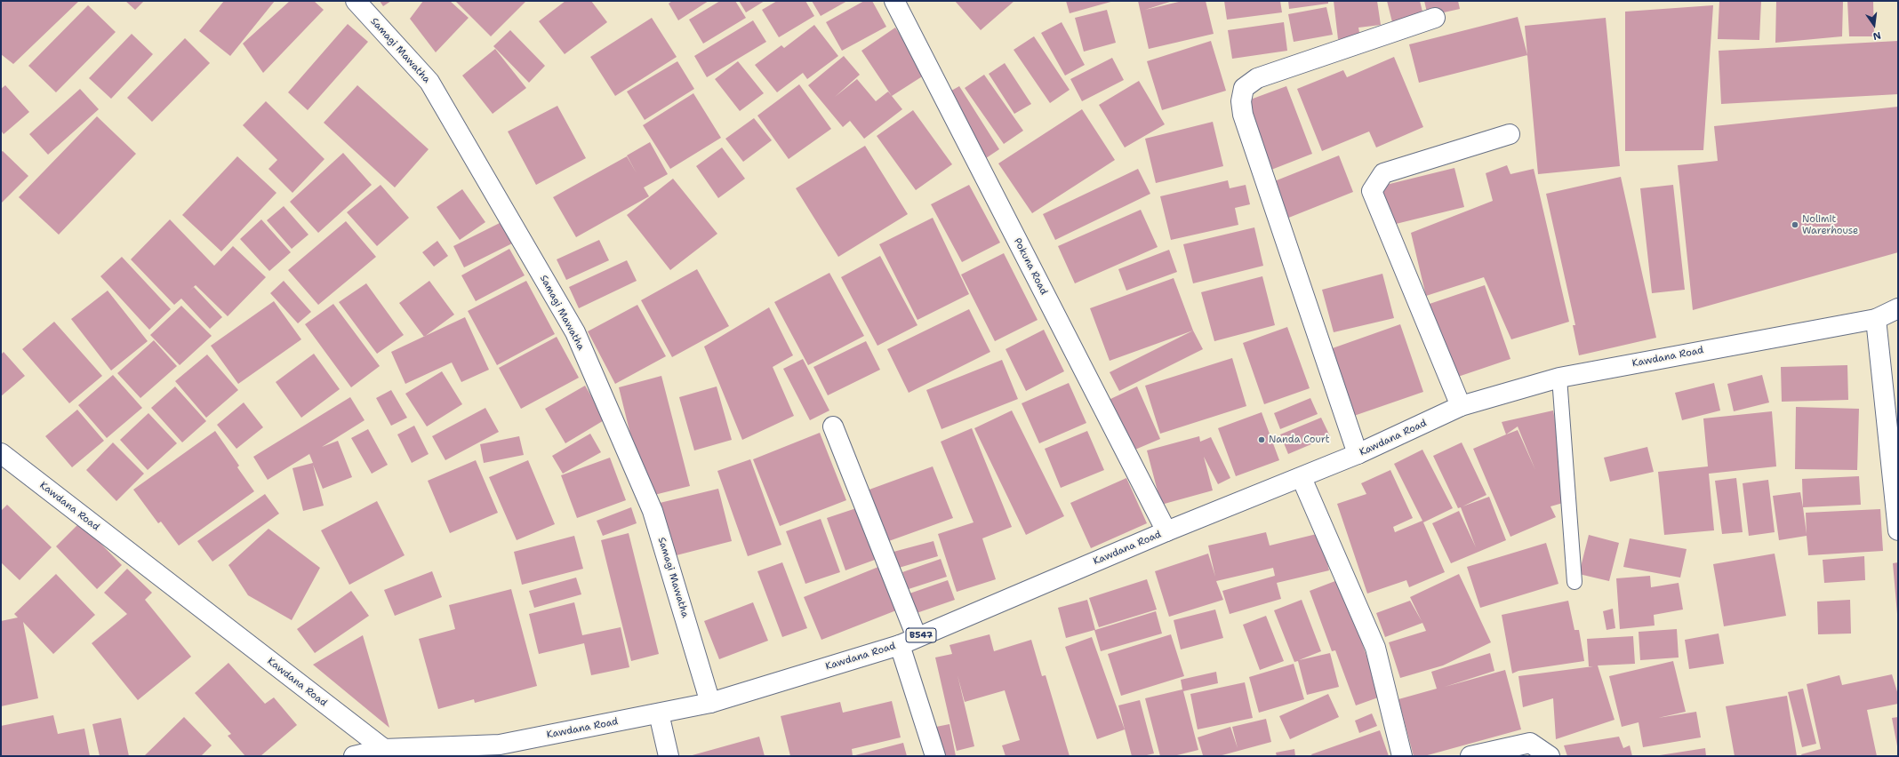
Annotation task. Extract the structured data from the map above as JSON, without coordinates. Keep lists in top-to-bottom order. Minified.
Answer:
{"streets":{"street":["Samagi Mawatha","Pokuna Road","Kawdana Road","B547"]},"crossings":[["Samagi Mawatha","Kawdana Road"],["Pokuna Road","Kawdana Road"]],"places":["Nolimit Warerhouse","Nanda Court"],"north":"bottom"}
